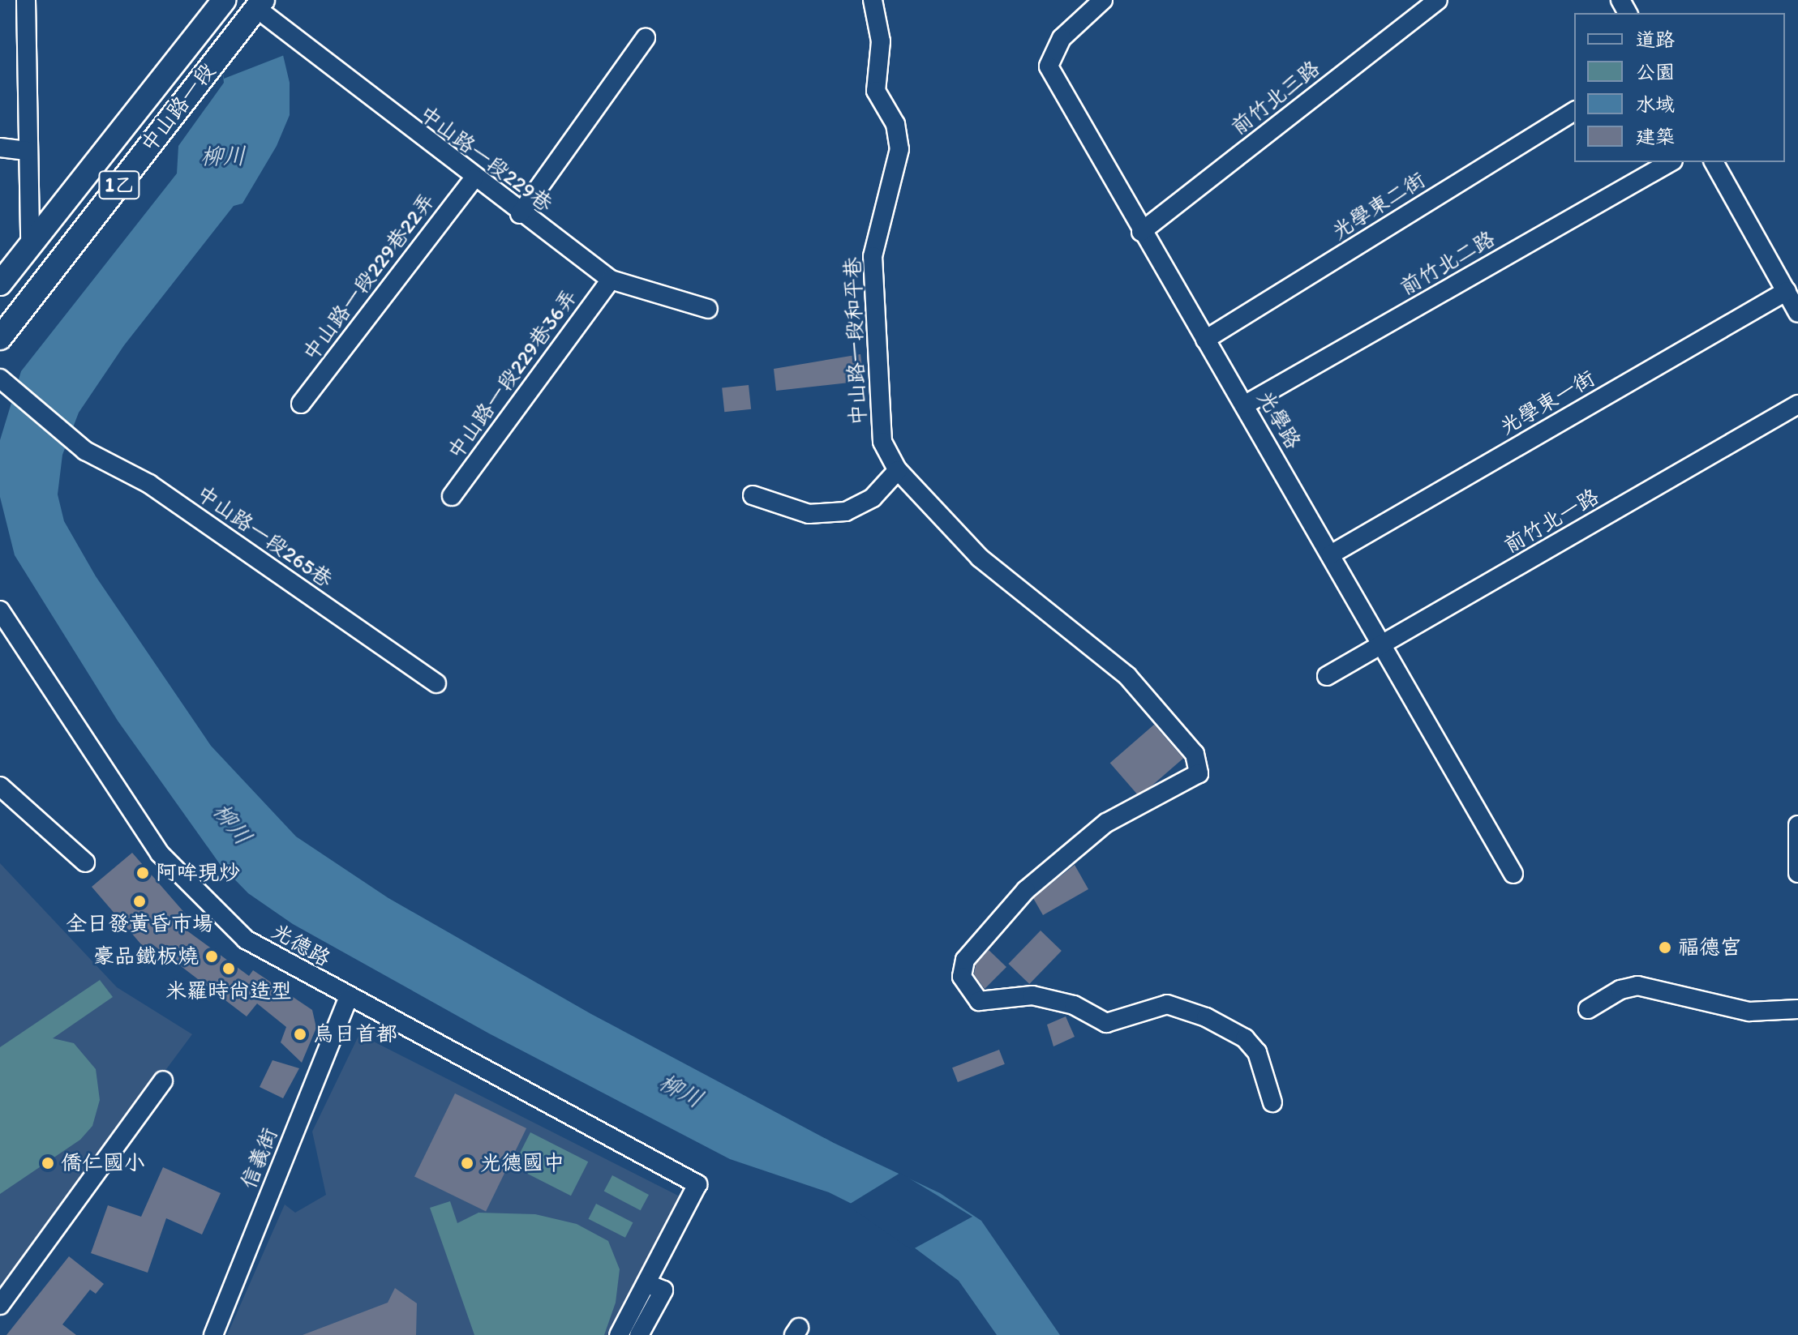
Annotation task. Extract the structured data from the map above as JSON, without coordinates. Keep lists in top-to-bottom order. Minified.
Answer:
{"streets":{"main road":["中山路一段","1乙"],"street":["前竹北三路","中山路一段229巷","光學東二街","前竹北二路","中山路一段229巷22弄","中山路一段和平巷","中山路一段229巷36弄","光學東一街","光學路","前竹北一路","中山路一段265巷","光德路","信義街"]},"crossings":[["前竹北三路","光學路"],["中山路一段","中山路一段229巷"],["中山路一段229巷","中山路一段229巷22弄"],["中山路一段229巷","中山路一段229巷36弄"],["光學東二街","光學路"],["前竹北二路","光學路"],["光學東一街","光學路"],["光學路","前竹北一路"],["光德路","信義街"]],"water":["柳川"],"places":["阿哞現炒","全日發黃昏市場","福德宮","豪品鐵板燒","米羅時尚造型","烏日首都","僑仁國小","光德國中"],"legend":["道路","公園","水域","建築"]}
